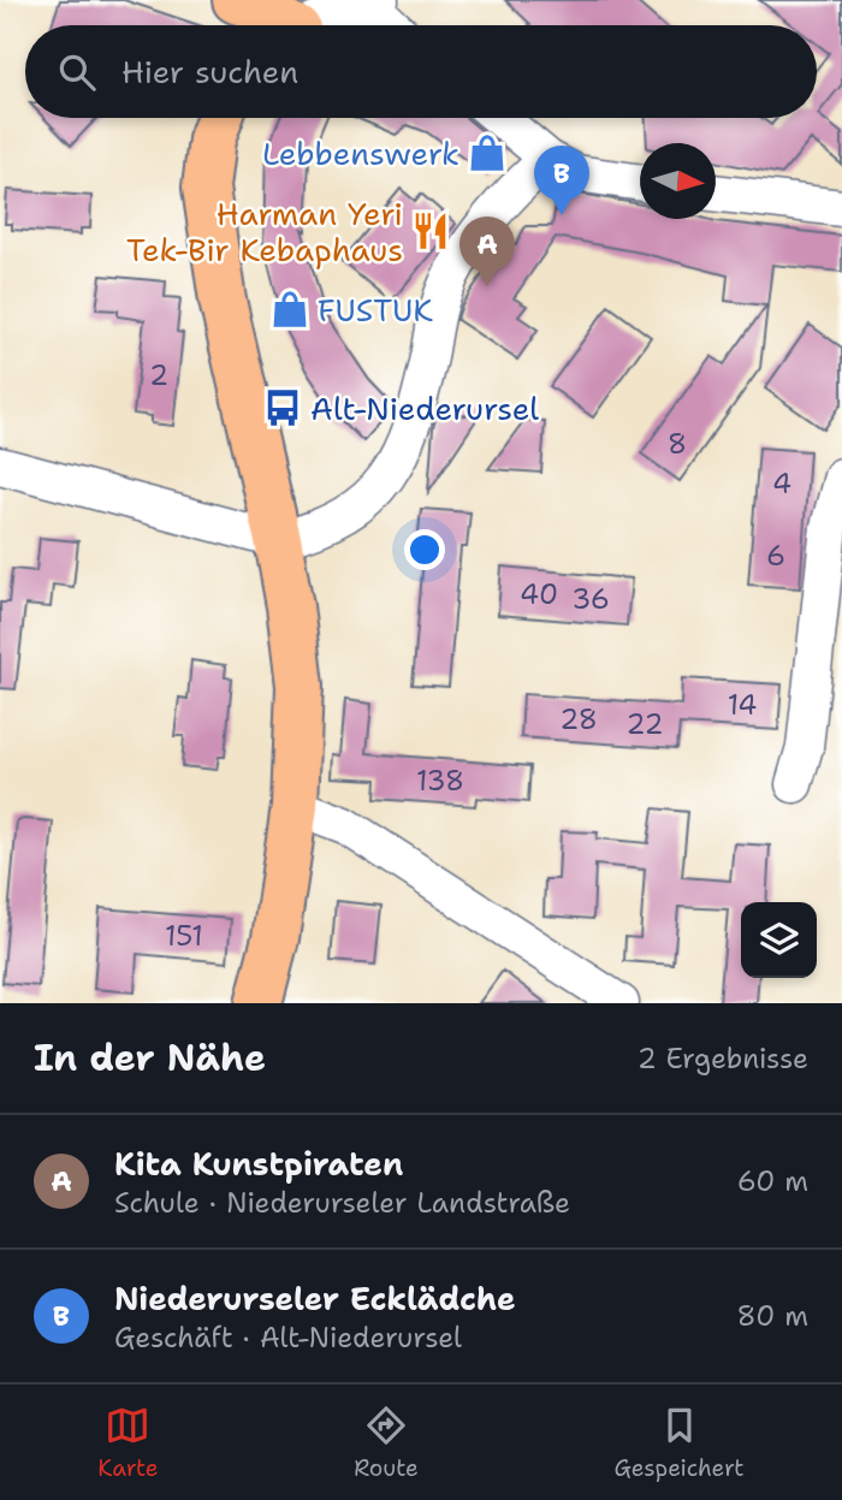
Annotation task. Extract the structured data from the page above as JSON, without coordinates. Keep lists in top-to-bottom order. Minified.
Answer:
{"places":{"shop":["Lebbenswerk","FUSTUK"],"restaurant":["Harman Yeri Tek-Bir Kebaphaus"],"bus stop":["Alt-Niederursel"]},"house_numbers":["2","8","4","6","40","36","14","28","22","138","151"],"north":"right","page":{"search":"Hier suchen","pins":["B","A"],"heading":["In der Nähe","2 Ergebnisse"],"list":[{"mark":"A","name":"Kita Kunstpiraten","note":"Schule · Niederurseler Landstraße","value":"60 m"},{"mark":"B","name":"Niederurseler Ecklädche","note":"Geschäft · Alt-Niederursel","value":"80 m"}],"nav":["Karte","Route","Gespeichert"]}}
